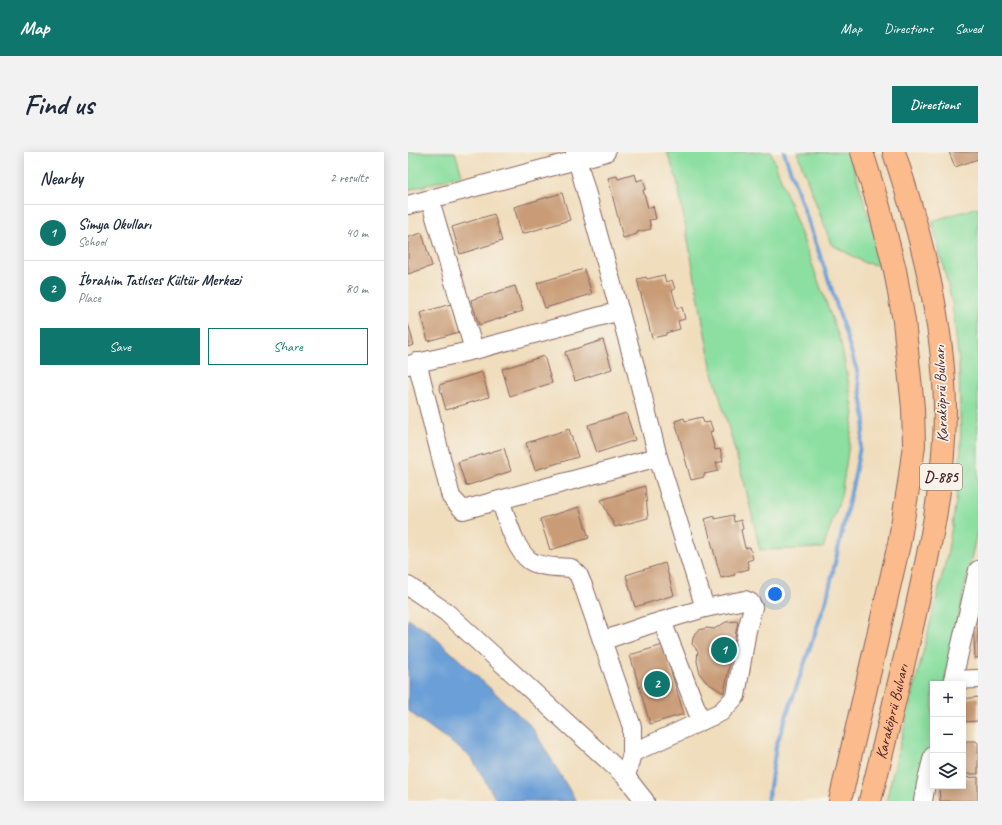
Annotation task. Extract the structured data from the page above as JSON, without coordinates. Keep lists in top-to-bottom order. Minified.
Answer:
{"streets":{"highway":["Karaköprü Bulvarı","D-885"]},"page":{"header":"Map","nav":["Map","Directions","Saved"],"buttons":["Directions",["Save","Share"]],"title":"Find us","heading":["Nearby","2 results"],"list":[{"mark":"1","name":"Simya Okulları","note":"School","value":"40 m"},{"mark":"2","name":"İbrahim Tatlıses Kültür Merkezi","note":"Place","value":"80 m"}],"pins":["1","2"],"map_buttons":["+","−"]}}
